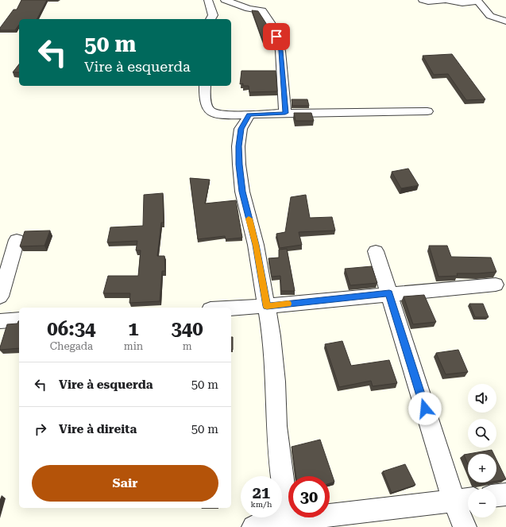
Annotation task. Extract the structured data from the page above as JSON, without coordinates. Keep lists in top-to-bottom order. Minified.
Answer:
{"page":{"turn":["50 m","Vire à esquerda"],"eta":["06:34","Chegada","1","min","340","m"],"list":[{"name":"Vire à esquerda","value":"50 m"},{"name":"Vire à direita","value":"50 m"}],"map_buttons":["+","−"],"buttons":"Sair","speed":"21 km/h","limit":"30"}}
